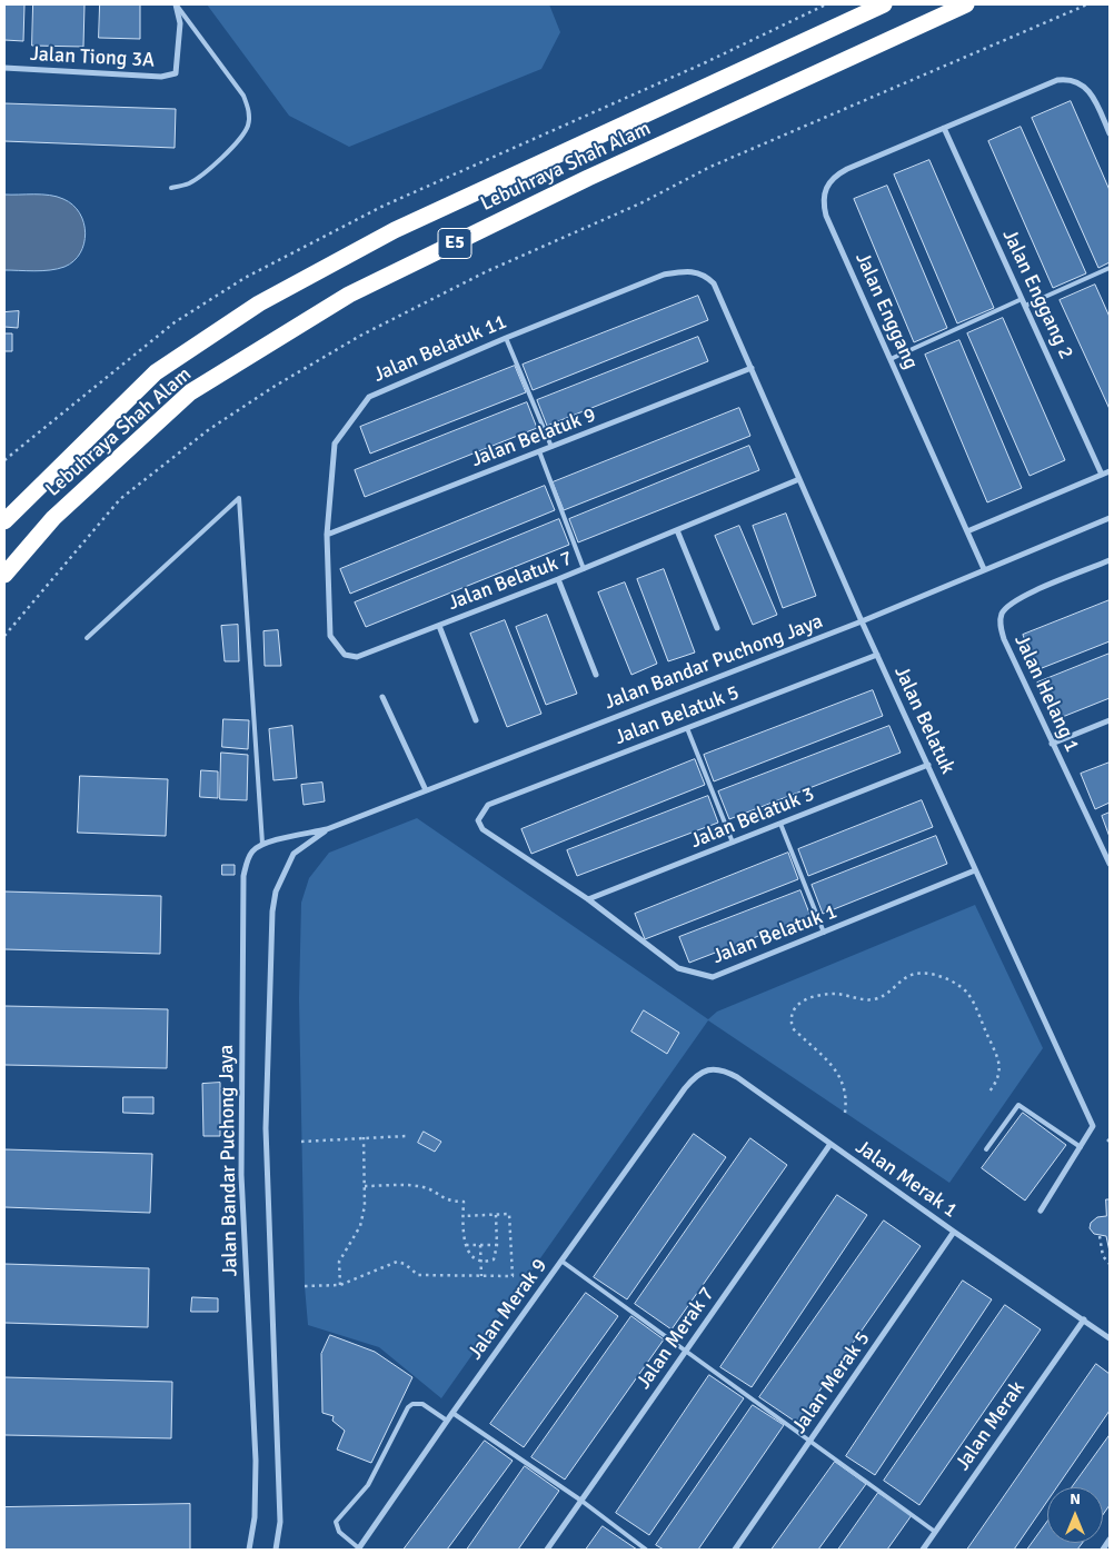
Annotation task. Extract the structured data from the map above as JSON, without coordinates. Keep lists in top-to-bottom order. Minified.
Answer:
{"streets":{"highway":["Lebuhraya Shah Alam","E5"],"street":["Jalan Tiong 3A","Jalan Enggang 2","Jalan Enggang","Jalan Belatuk 11","Jalan Belatuk 9","Jalan Belatuk 7","Jalan Bandar Puchong Jaya","Jalan Helang 1","Jalan Belatuk 5","Jalan Belatuk","Jalan Belatuk 3","Jalan Belatuk 1","Jalan Merak 1","Jalan Merak 9","Jalan Merak 7","Jalan Merak 5","Jalan Merak"]},"crossings":[["Jalan Enggang 2","Jalan Enggang"],["Jalan Enggang","Jalan Bandar Puchong Jaya"],["Jalan Belatuk 11","Jalan Belatuk 9"],["Jalan Belatuk 11","Jalan Belatuk 7"],["Jalan Belatuk 11","Jalan Belatuk"],["Jalan Belatuk 9","Jalan Belatuk 7"],["Jalan Belatuk 9","Jalan Belatuk"],["Jalan Belatuk 7","Jalan Belatuk"],["Jalan Bandar Puchong Jaya","Jalan Belatuk"],["Jalan Belatuk 5","Jalan Belatuk"],["Jalan Belatuk 5","Jalan Belatuk 1"],["Jalan Belatuk","Jalan Belatuk 3"],["Jalan Belatuk","Jalan Belatuk 1"],["Jalan Belatuk 3","Jalan Belatuk 1"],["Jalan Merak 1","Jalan Merak 9"],["Jalan Merak 1","Jalan Merak 7"],["Jalan Merak 1","Jalan Merak 5"],["Jalan Merak 1","Jalan Merak"]],"north":"top"}
